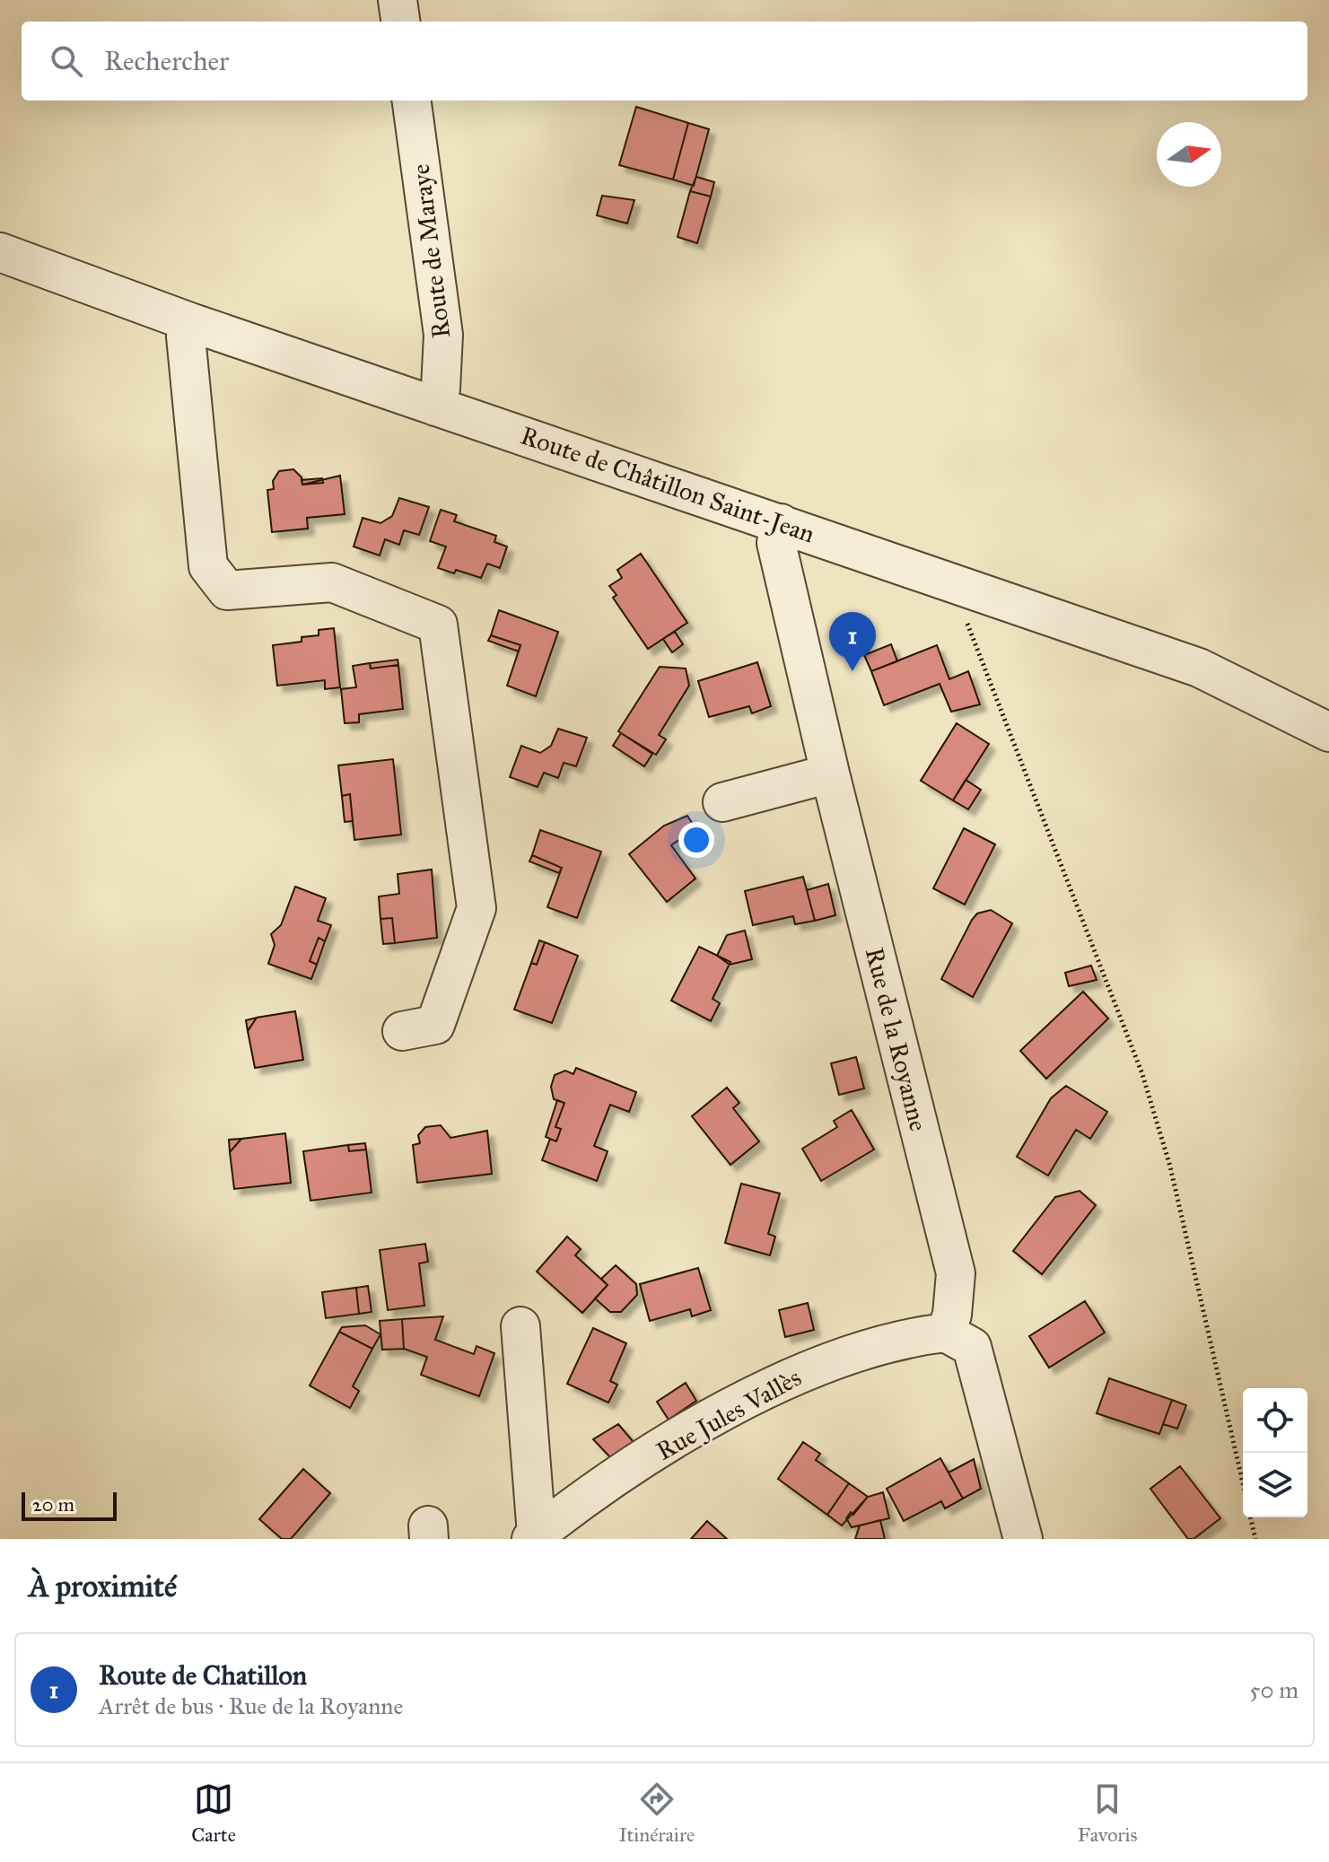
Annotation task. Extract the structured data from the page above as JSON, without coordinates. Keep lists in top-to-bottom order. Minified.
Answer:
{"streets":{"street":["Route de Maraye","Route de Châtillon Saint-Jean","Rue de la Royanne","Rue Jules Vallès"]},"crossings":[["Route de Maraye","Route de Châtillon Saint-Jean"],["Route de Châtillon Saint-Jean","Rue de la Royanne"],["Rue de la Royanne","Rue Jules Vallès"]],"scale_bar":"20 m","north":"right","page":{"search":"Rechercher","pins":"1","scale":"20 m","heading":"À proximité","list":[{"mark":"1","name":"Route de Chatillon","note":"Arrêt de bus · Rue de la Royanne","value":"50 m"}],"nav":["Carte","Itinéraire","Favoris"]}}
